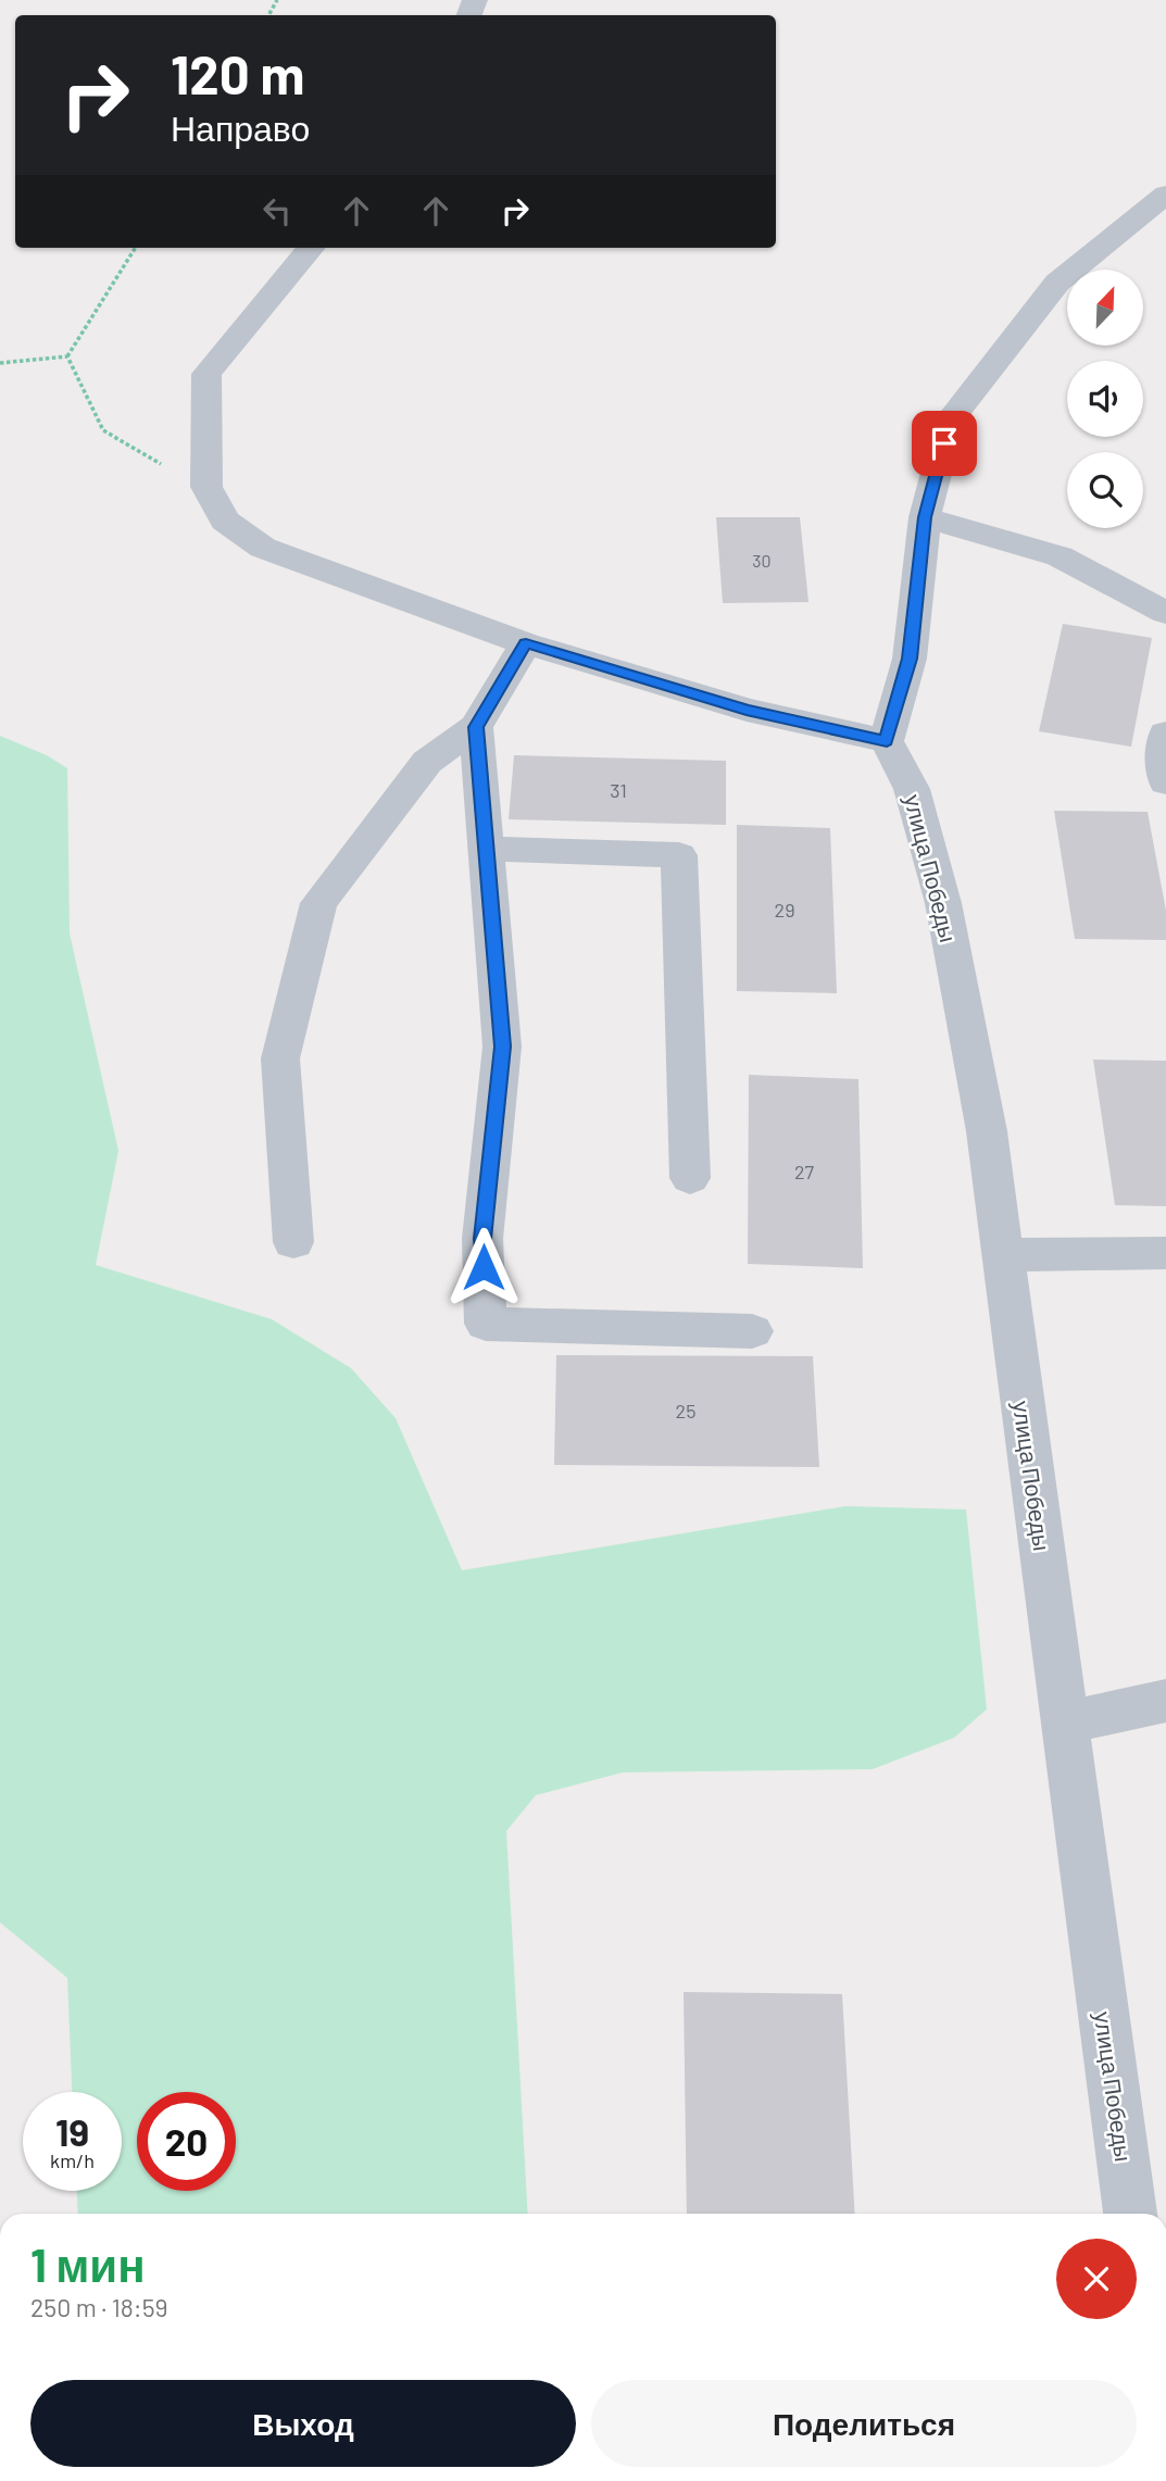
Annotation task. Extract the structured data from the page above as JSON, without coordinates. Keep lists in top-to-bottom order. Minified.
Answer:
{"streets":{"street":["улица Победы"]},"house_numbers":["30","31","29","27","25"],"north":"top right","page":{"turn":["120 m","Направо"],"speed":"19 km/h","limit":"20","heading":["1 мин","250 m · 18:59"],"buttons":["Выход","Поделиться"]}}
